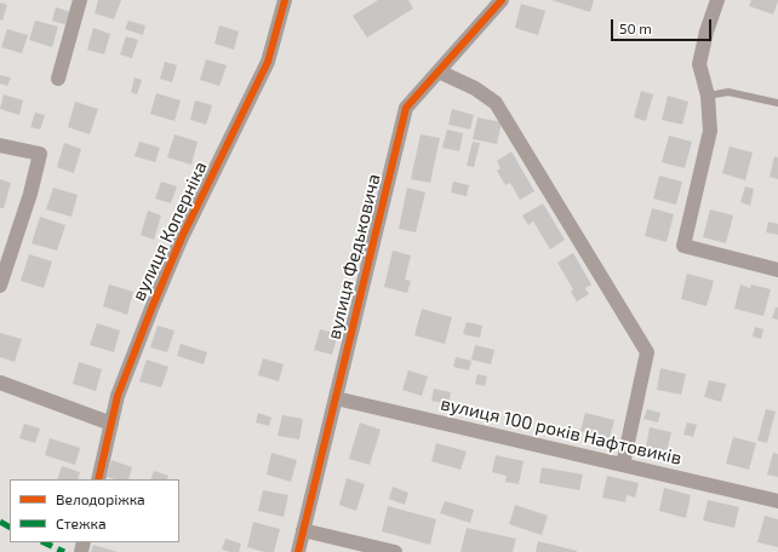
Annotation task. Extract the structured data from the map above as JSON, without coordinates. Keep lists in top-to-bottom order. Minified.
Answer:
{"streets":{"street":["вулиця Коперніка","вулиця Федьковича","вулиця 100 років Нафтовиків"]},"crossings":[["вулиця Федьковича","вулиця 100 років Нафтовиків"]],"legend":["Велодоріжка","Стежка"],"scale_bar":"50 m"}
